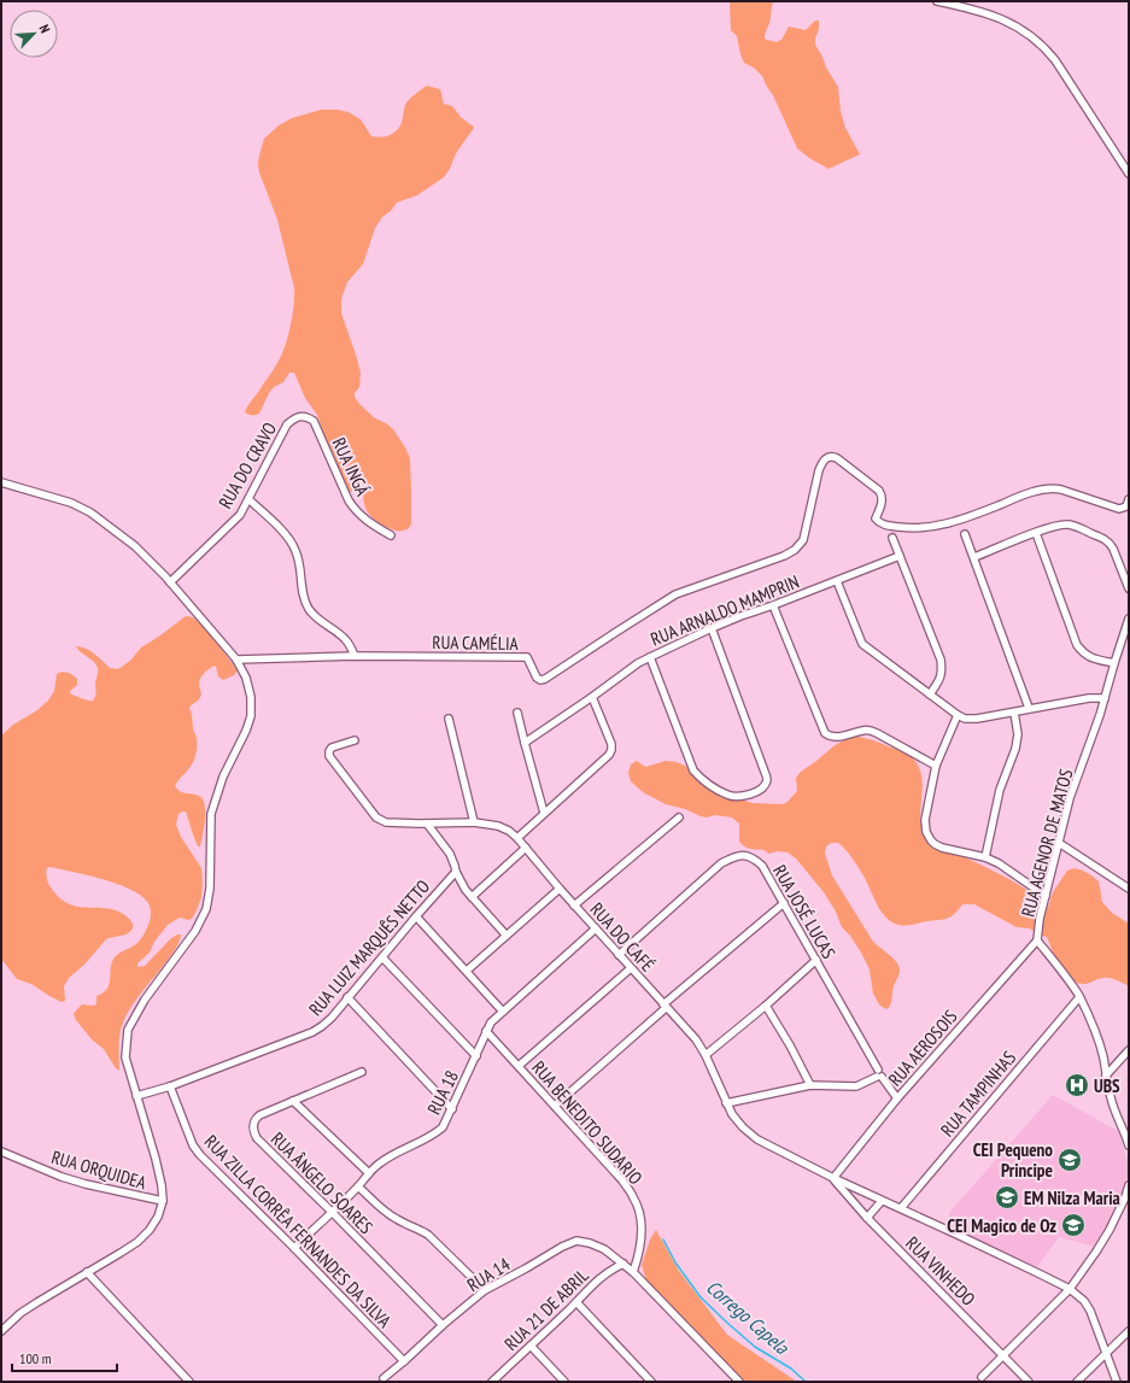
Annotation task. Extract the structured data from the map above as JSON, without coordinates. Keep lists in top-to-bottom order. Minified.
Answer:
{"streets":{"street":["RUA DO CRAVO","RUA INGÁ","RUA ARNALDO MAMPRIN","RUA CAMÉLIA","RUA AGENOR DE MATOS","RUA JOSÉ LUCAS","RUA DO CAFÉ","RUA LUIZ MARQUÊS NETTO","RUA AEROSOIS","RUA 18","RUA TAMPINHAS","RUA BENEDITO SUDARIO","RUA ORQUIDEA","RUA ÂNGELO SOARES","RUA ZILLA CORRÊA FERNANDES DA SILVA","RUA VINHEDO","RUA 14","RUA 21 DE ABRIL"]},"crossings":[["RUA DO CRAVO","RUA INGÁ"],["RUA AGENOR DE MATOS","RUA AEROSOIS"],["RUA AGENOR DE MATOS","RUA TAMPINHAS"],["RUA JOSÉ LUCAS","RUA DO CAFÉ"],["RUA JOSÉ LUCAS","RUA AEROSOIS"],["RUA DO CAFÉ","RUA AEROSOIS"],["RUA DO CAFÉ","RUA 18"],["RUA DO CAFÉ","RUA TAMPINHAS"],["RUA DO CAFÉ","RUA VINHEDO"],["RUA LUIZ MARQUÊS NETTO","RUA ZILLA CORRÊA FERNANDES DA SILVA"],["RUA AEROSOIS","RUA VINHEDO"],["RUA 18","RUA BENEDITO SUDARIO"],["RUA 18","RUA ÂNGELO SOARES"],["RUA 18","RUA ZILLA CORRÊA FERNANDES DA SILVA"],["RUA BENEDITO SUDARIO","RUA 14"],["RUA ÂNGELO SOARES","RUA 14"],["RUA ZILLA CORRÊA FERNANDES DA SILVA","RUA 14"],["RUA 14","RUA 21 DE ABRIL"]],"water":["Corrego Capela"],"places":{"hospital":["UBS"],"school or university":["CEI Pequeno Principe","EM Nilza Maria","CEI Magico de Oz"]},"scale_bar":"100 m","north":"top right"}
